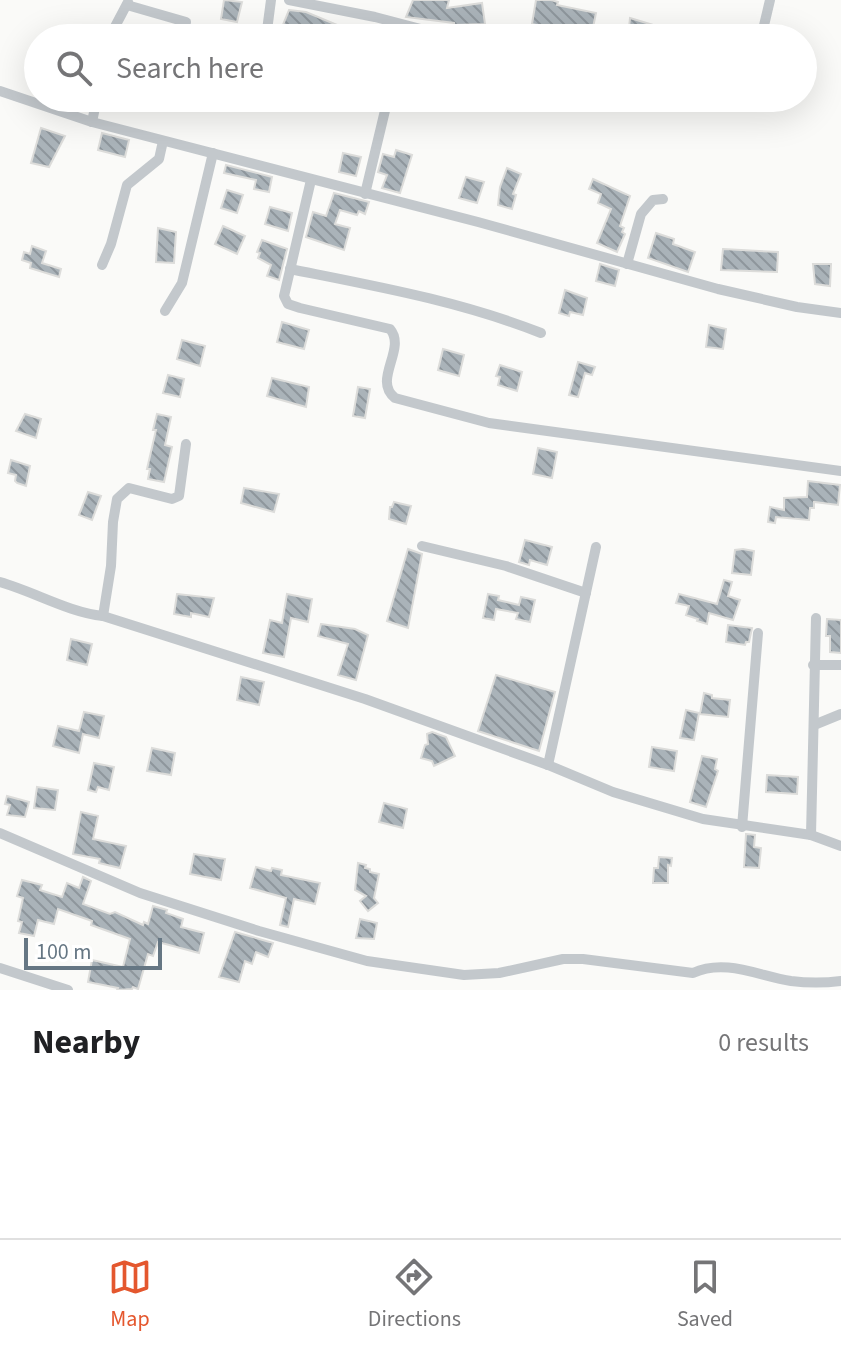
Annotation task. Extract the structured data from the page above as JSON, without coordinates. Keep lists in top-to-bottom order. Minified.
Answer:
{"scale_bar":"100 m","page":{"search":"Search here","scale":"100 m","heading":["Nearby","0 results"],"nav":["Map","Directions","Saved"]}}
